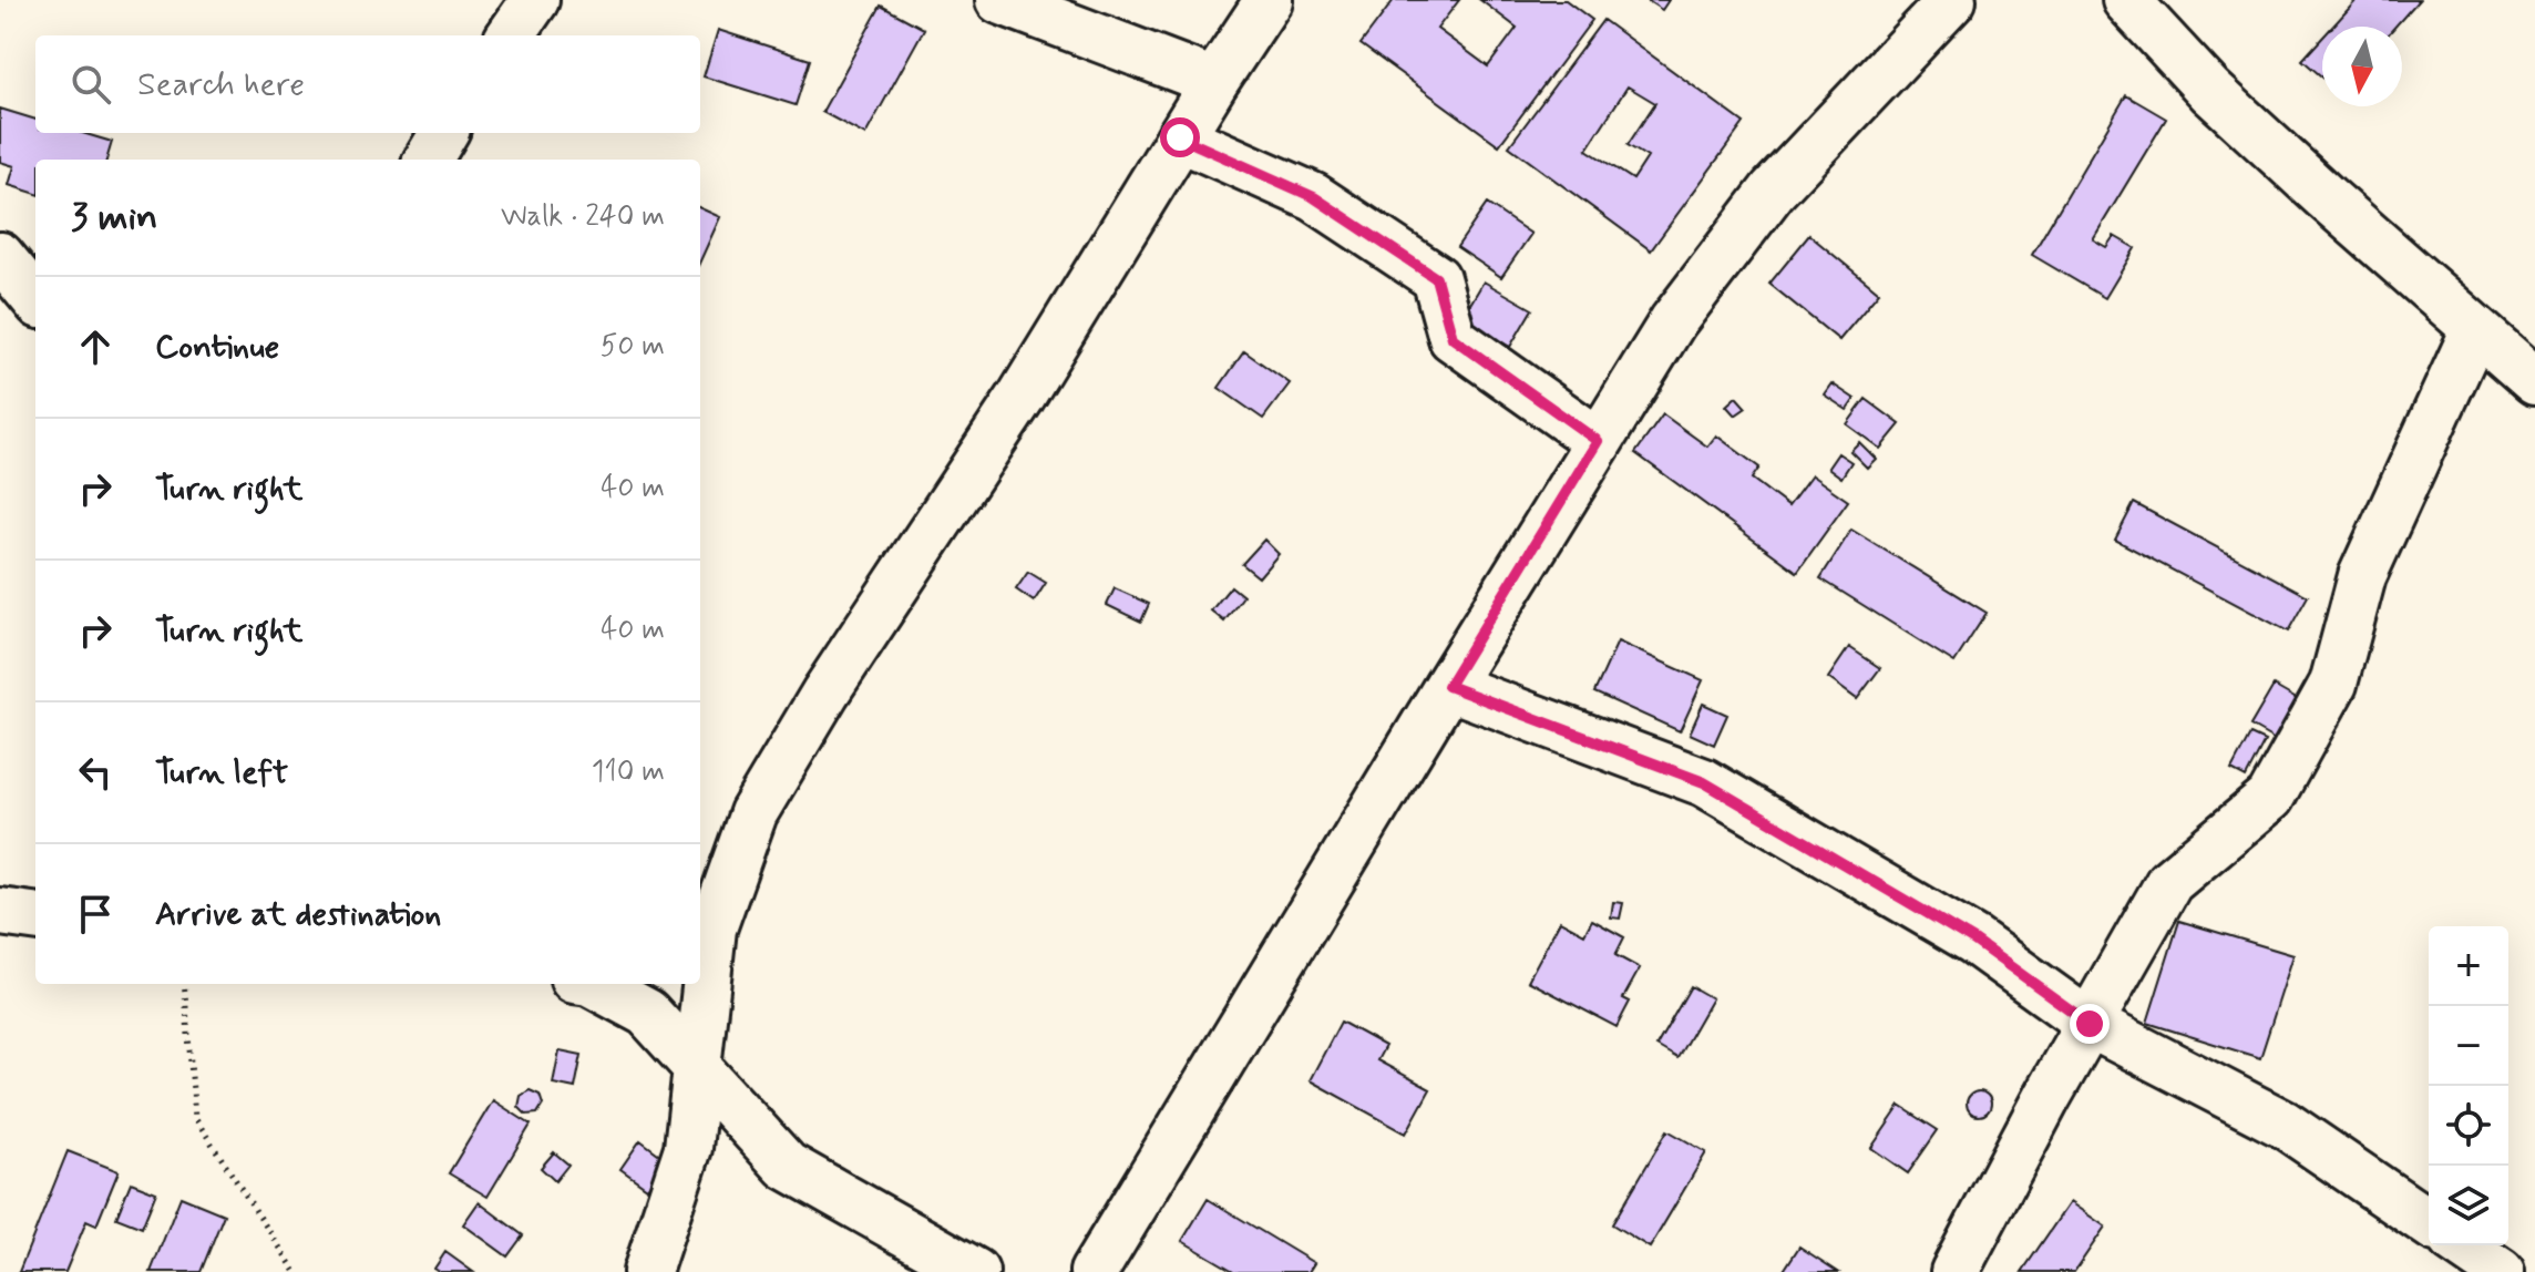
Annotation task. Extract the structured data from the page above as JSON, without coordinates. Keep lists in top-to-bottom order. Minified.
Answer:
{"north":"bottom","page":{"search":"Search here","heading":["3 min","Walk · 240 m"],"list":[["Continue","50 m"],["Turn right","40 m"],["Turn right","40 m"],["Turn left","110 m"],"Arrive at destination"],"map_buttons":["+","−"]}}
